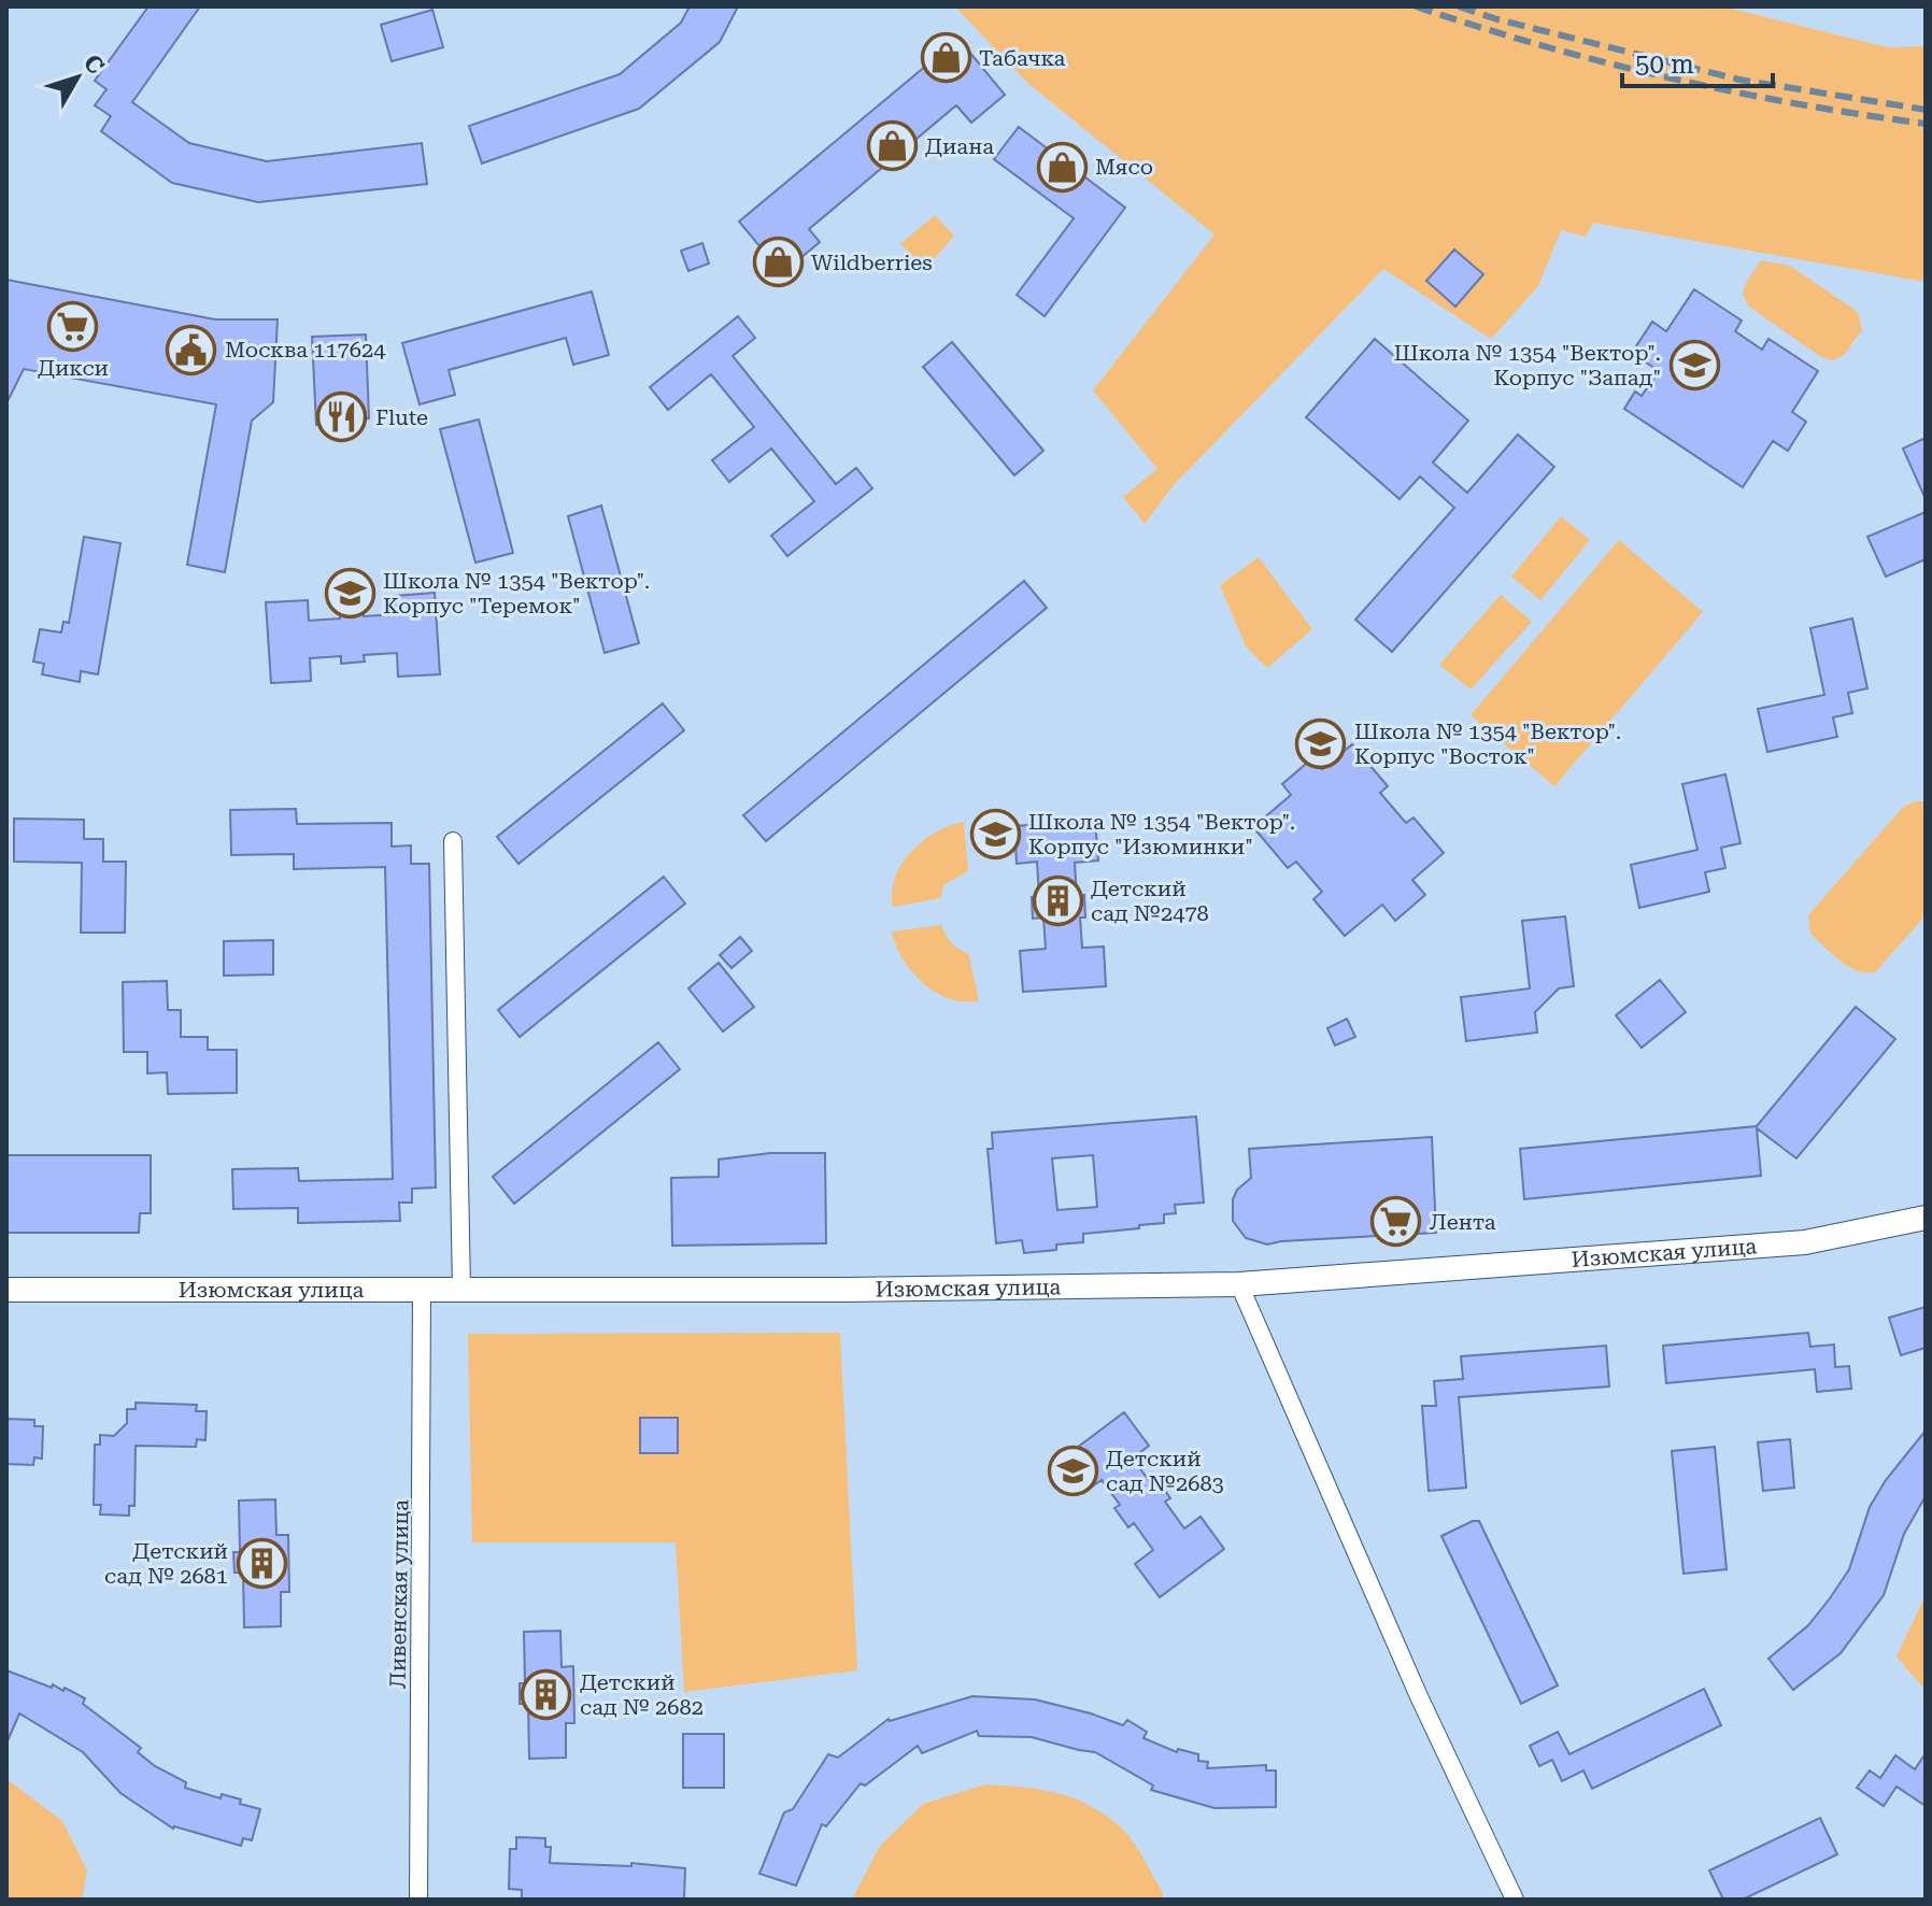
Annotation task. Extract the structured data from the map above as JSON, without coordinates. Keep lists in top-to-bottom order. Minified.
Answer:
{"streets":{"street":["Изюмская улица","Ливенская улица"]},"crossings":[["Изюмская улица","Ливенская улица"]],"places":{"shop":["Табачка","Диана","Мясо","Wildberries"],"supermarket":["Дикси","Лента"],"public building":["Москва 117624"],"school or university":["Школа № 1354 \"Вектор\". Корпус \"Запад\"","Школа № 1354 \"Вектор\". Корпус \"Теремок\"","Школа № 1354 \"Вектор\". Корпус \"Восток\"","Школа № 1354 \"Вектор\". Корпус \"Изюминки\"","Детский сад №2683"],"restaurant":["Flute"],"building":["Детский сад №2478","Детский сад № 2681","Детский сад № 2682"]},"scale_bar":"50 m","north":"top right"}
